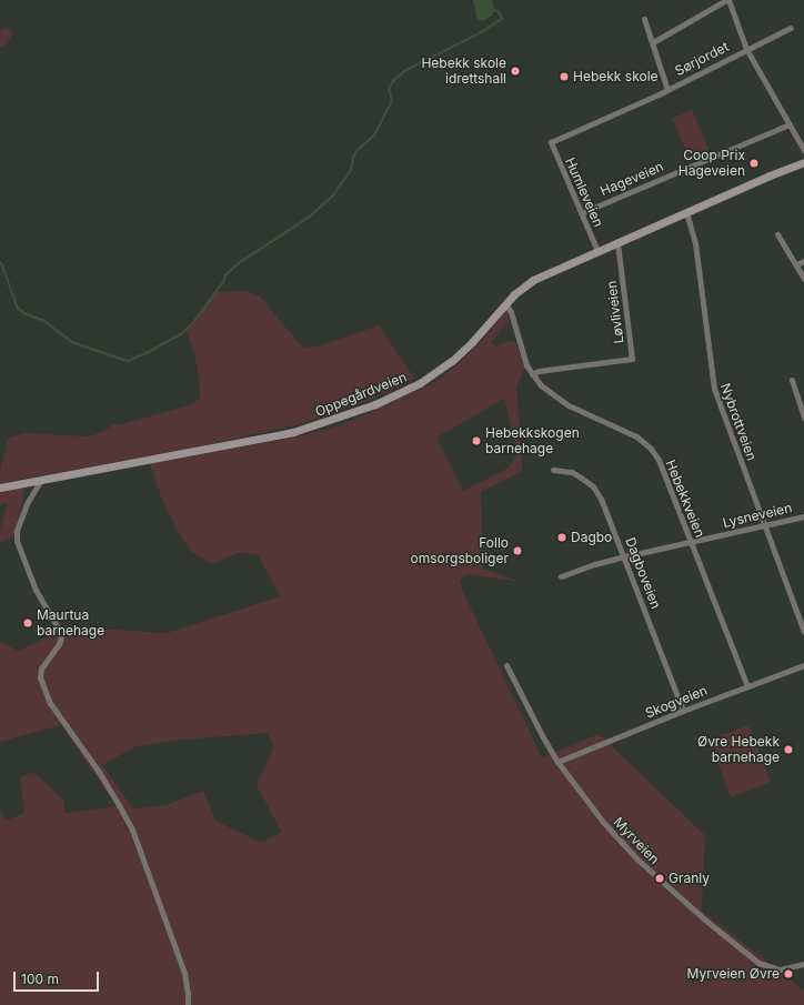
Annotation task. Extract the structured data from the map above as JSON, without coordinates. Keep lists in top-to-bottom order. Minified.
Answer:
{"streets":{"main road":["Oppegårdveien"],"street":["Sørjordet","Hageveien","Humleveien","Løvliveien","Nybrottveien","Hebekkveien","Lysneveien","Dagboveien","Skogveien","Myrveien"]},"crossings":[["Sørjordet","Humleveien"],["Hageveien","Humleveien"],["Humleveien","Oppegårdveien"],["Løvliveien","Oppegårdveien"],["Løvliveien","Hebekkveien"],["Oppegårdveien","Nybrottveien"],["Oppegårdveien","Hebekkveien"],["Nybrottveien","Lysneveien"],["Hebekkveien","Lysneveien"],["Hebekkveien","Skogveien"],["Lysneveien","Dagboveien"],["Dagboveien","Skogveien"],["Skogveien","Myrveien"]],"places":["Hebekk skole idrettshall","Hebekk skole","Coop Prix Hageveien","Hebekkskogen barnehage","Dagbo","Follo omsorgsboliger","Maurtua barnehage","Øvre Hebekk barnehage","Granly","Myrveien Øvre"],"scale_bar":"100 m"}
